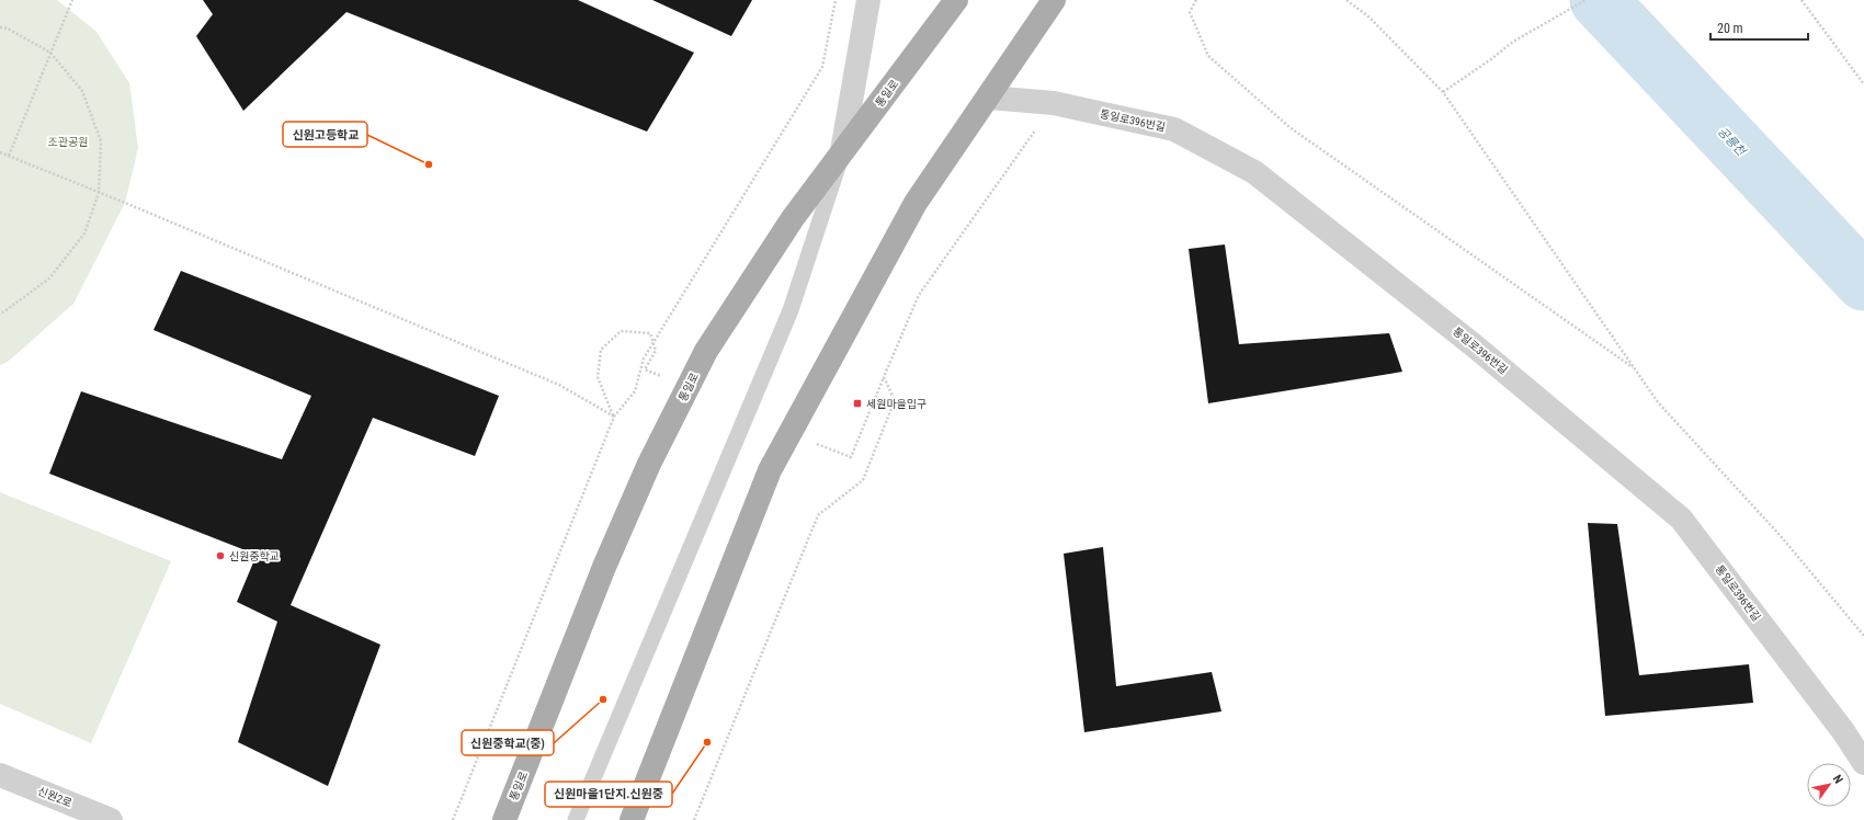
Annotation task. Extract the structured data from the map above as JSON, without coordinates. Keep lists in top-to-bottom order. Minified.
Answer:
{"streets":{"main road":["통일로"],"street":["통일로396번길","신원2로"]},"water":["공릉천"],"parks":["조관공원"],"places":{"other":["신원고등학교","신원중학교","신원중학교(중)","신원마을1단지.신원중"],"transit":["세원마을입구"]},"scale_bar":"20 m","north":"top right"}
